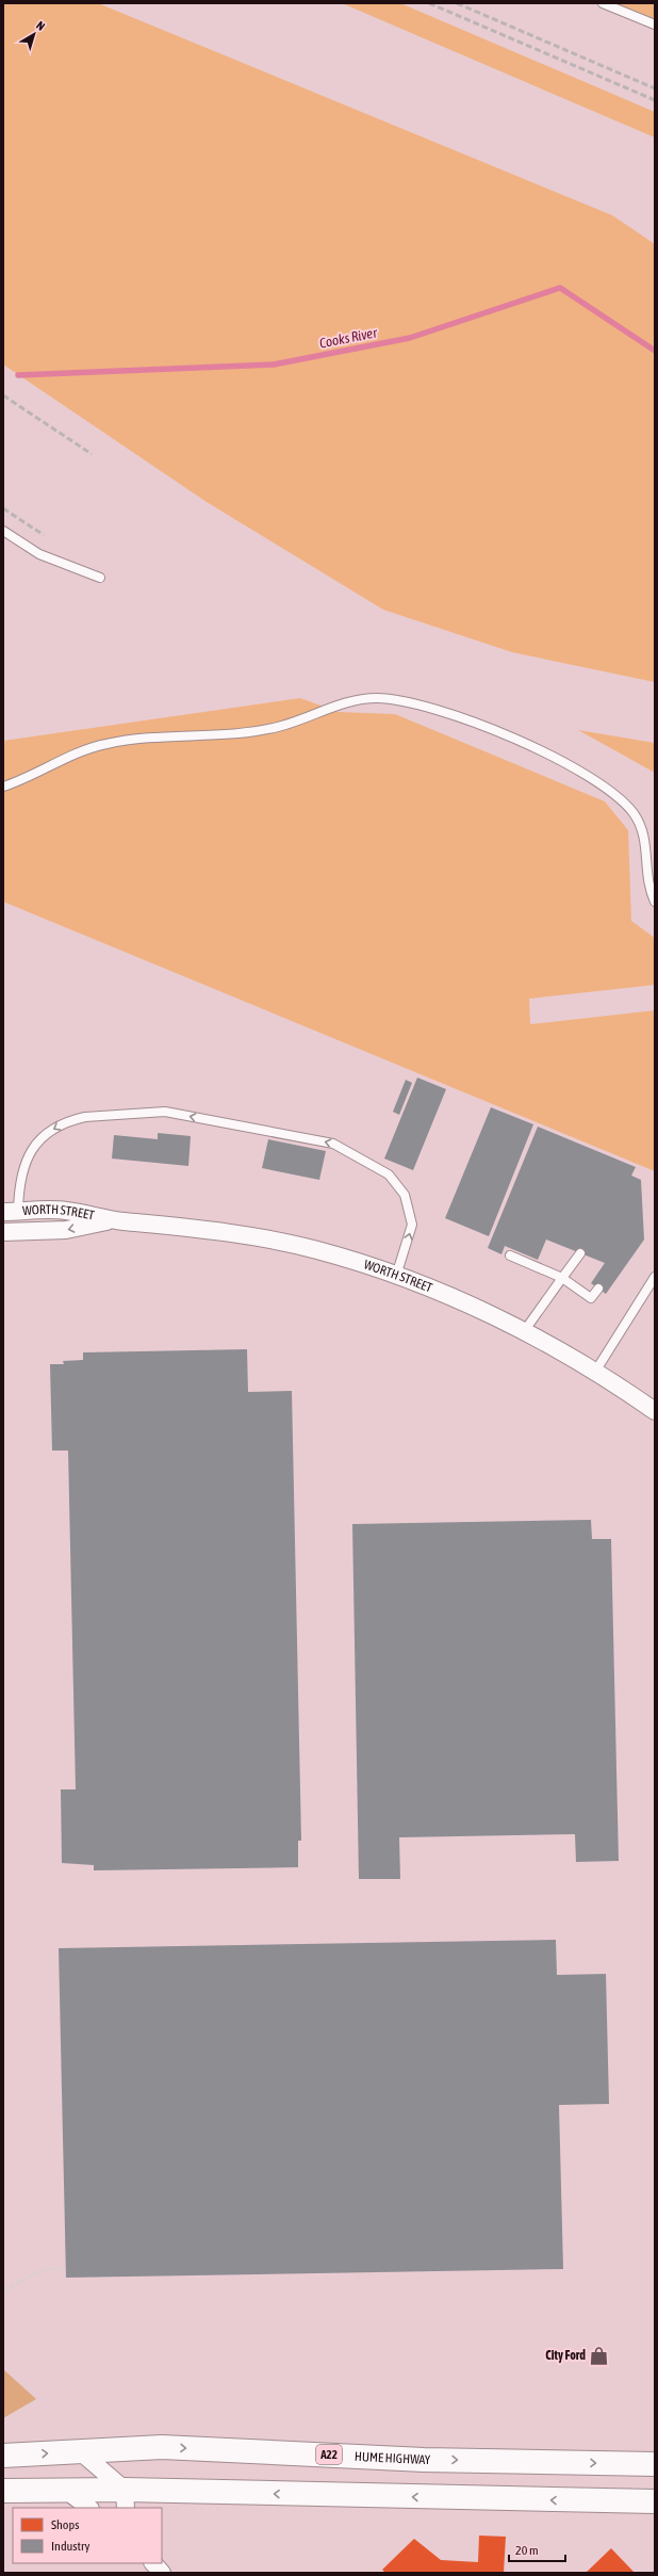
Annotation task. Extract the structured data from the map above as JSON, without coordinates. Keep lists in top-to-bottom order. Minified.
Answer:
{"streets":{"highway":["A22","HUME HIGHWAY"],"street":["WORTH STREET"]},"water":["Cooks River"],"places":{"shop":["City Ford"]},"legend":["Shops","Industry"],"scale_bar":"20 m","north":"top right"}
